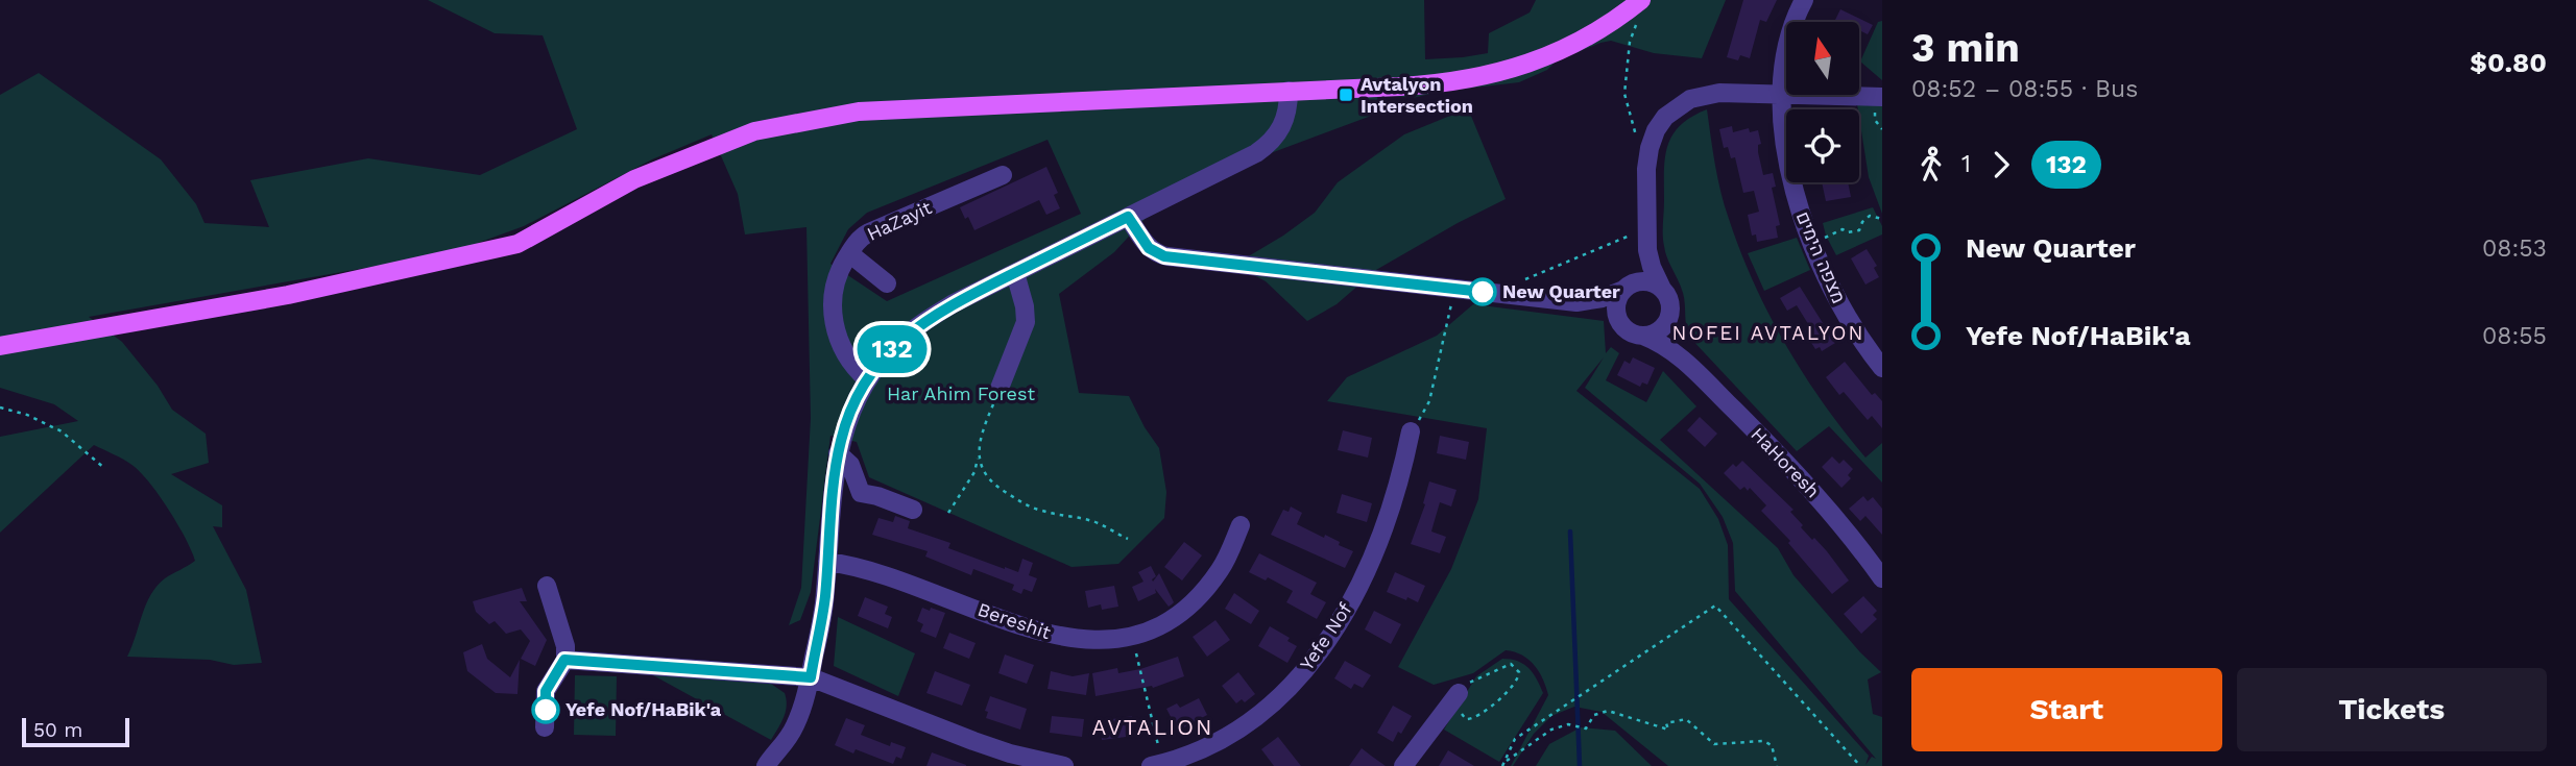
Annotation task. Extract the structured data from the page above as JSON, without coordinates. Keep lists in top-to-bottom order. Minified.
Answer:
{"streets":{"street":["HaZayit","מצפה הימים","HaHoresh","Bereshit","Yefe Nof"]},"districts":["NOFEI AVTALYON","AVTALION"],"parks":["Har Ahim Forest"],"places":{"transit":["Avtalyon Intersection"],"other":["New Quarter","Yefe Nof/HaBik'a"]},"lines":["bus line 132"],"scale_bar":"50 m","north":"top","page":{"on_map":"132","heading":["3 min","08:52 – 08:55 · Bus","$0.80"],"legs":["1","132"],"list":[{"name":"New Quarter","value":"08:53"},{"name":"Yefe Nof/HaBik'a","value":"08:55"}],"buttons":["Start","Tickets"],"scale":"50 m"}}
